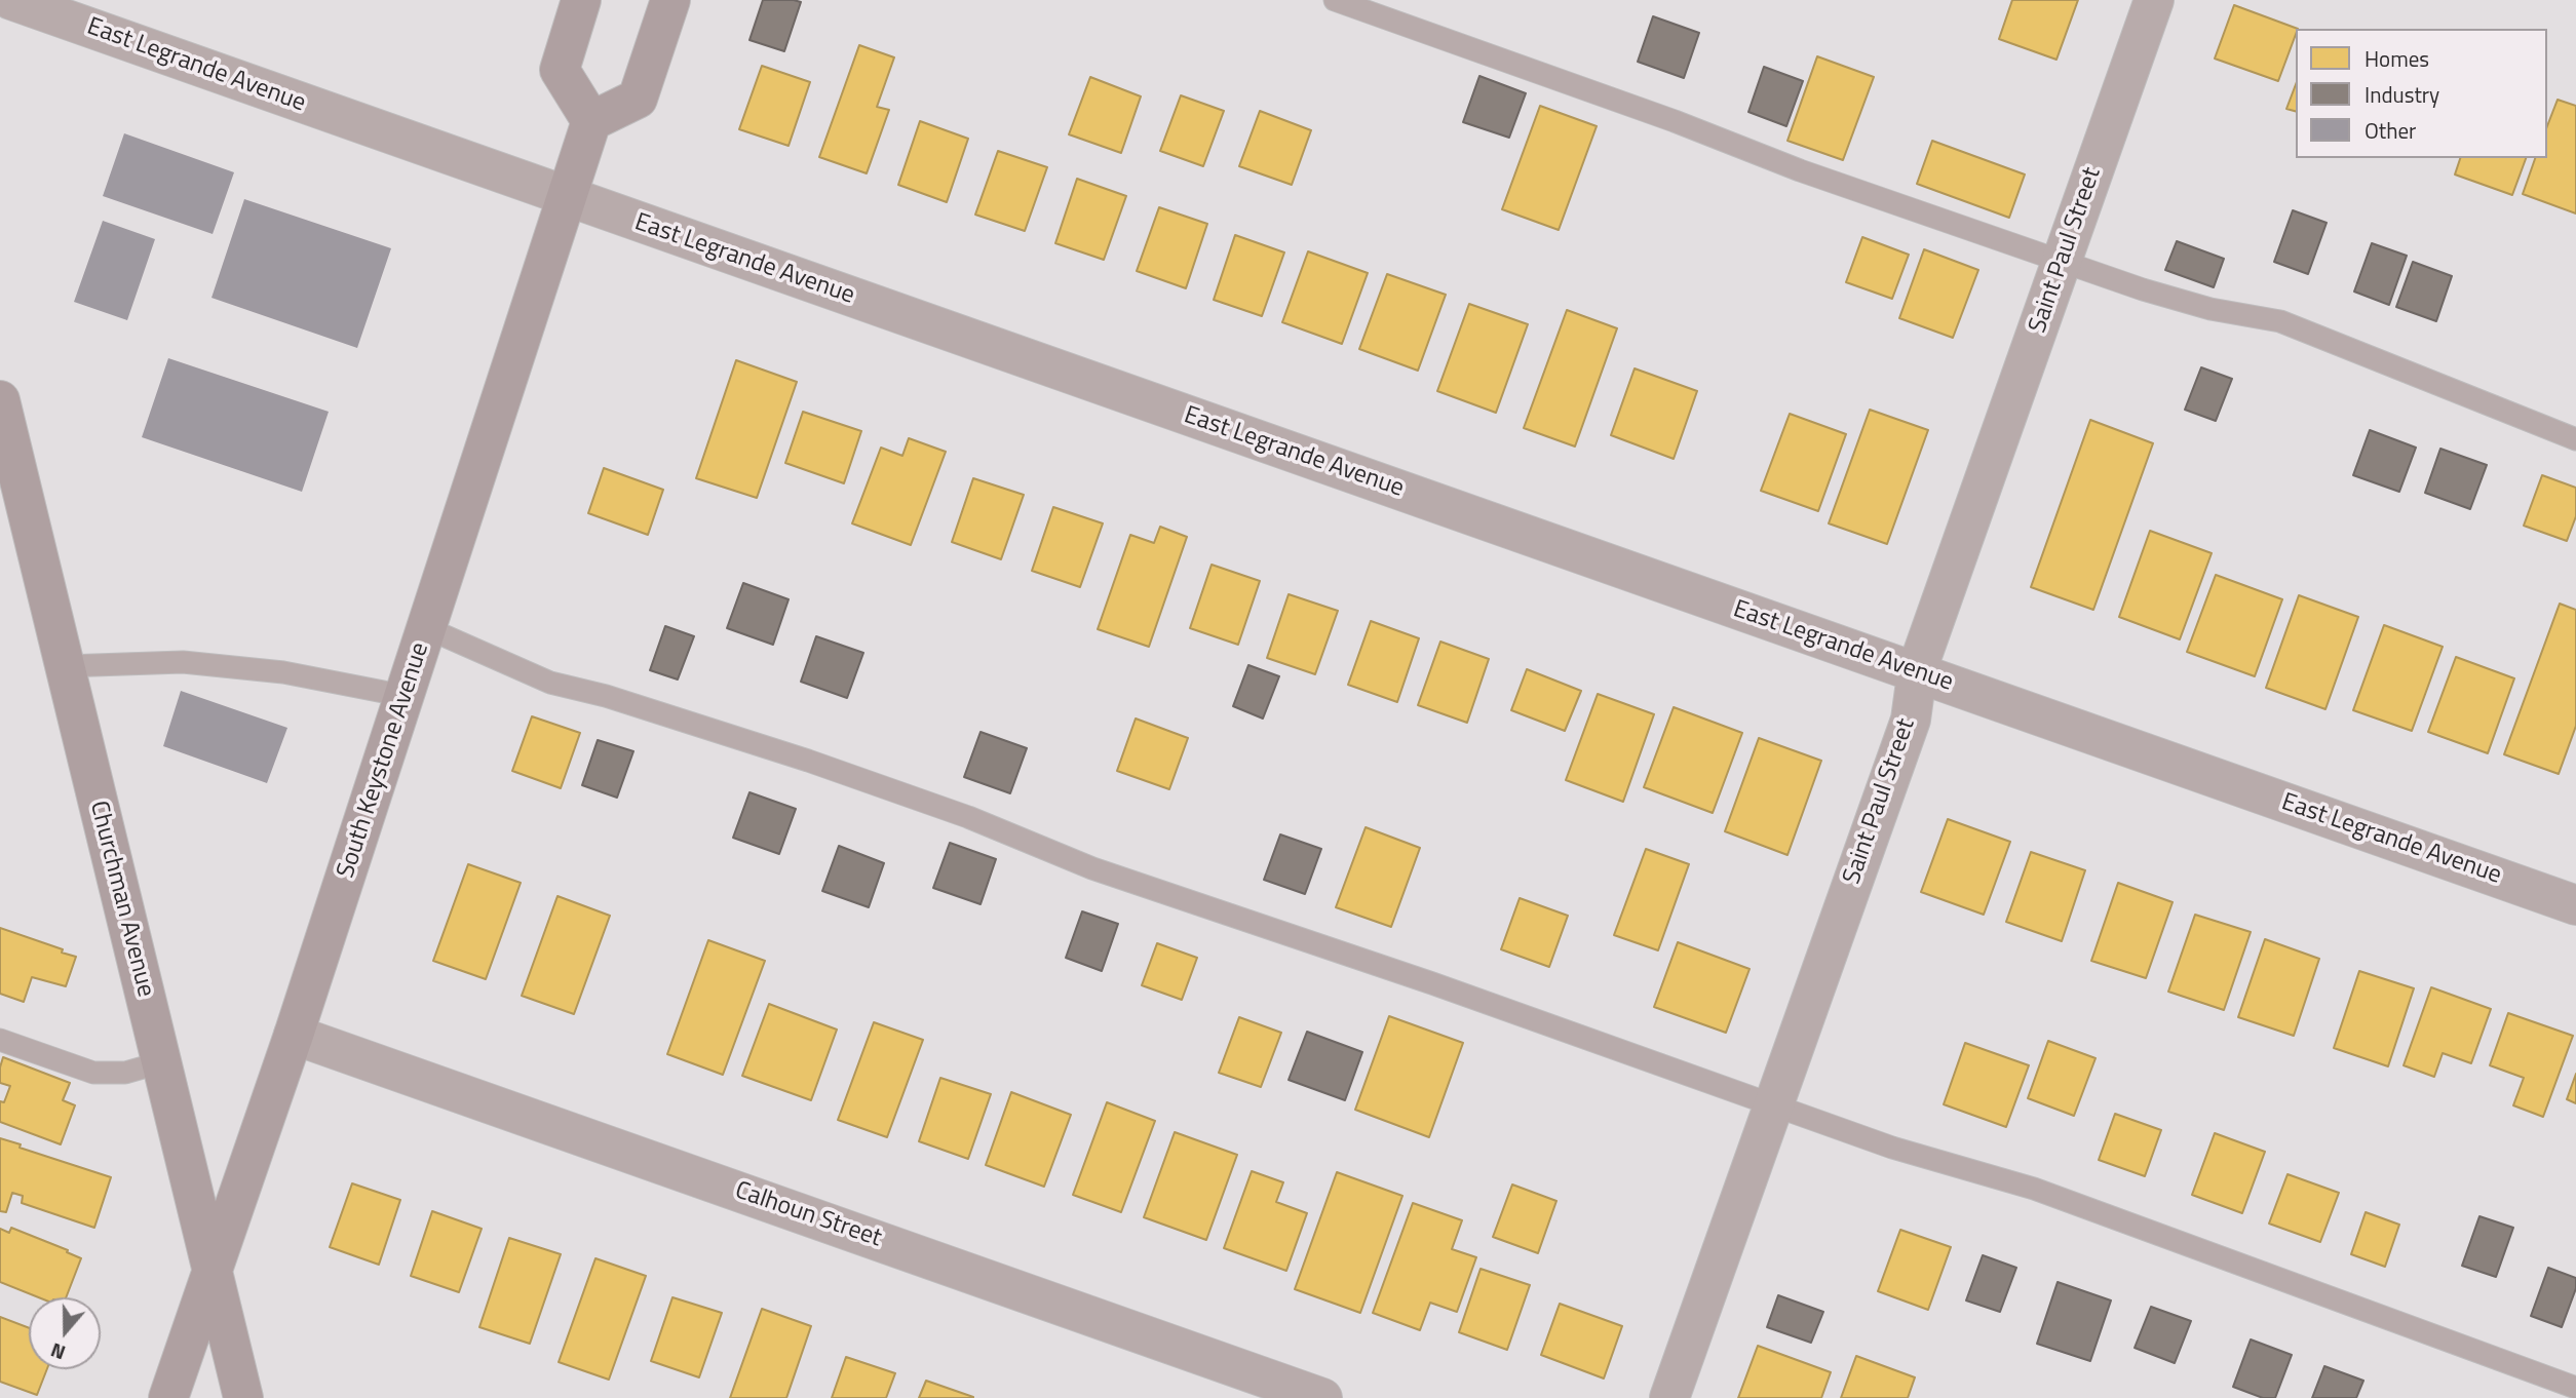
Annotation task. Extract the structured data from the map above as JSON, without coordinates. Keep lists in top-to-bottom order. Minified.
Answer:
{"streets":{"main road":["South Keystone Avenue","Churchman Avenue"],"street":["East Legrande Avenue","Saint Paul Street","Calhoun Street"]},"crossings":[["East Legrande Avenue","Saint Paul Street"],["East Legrande Avenue","South Keystone Avenue"],["South Keystone Avenue","Churchman Avenue"],["South Keystone Avenue","Calhoun Street"]],"legend":["Homes","Industry","Other"],"north":"bottom"}
